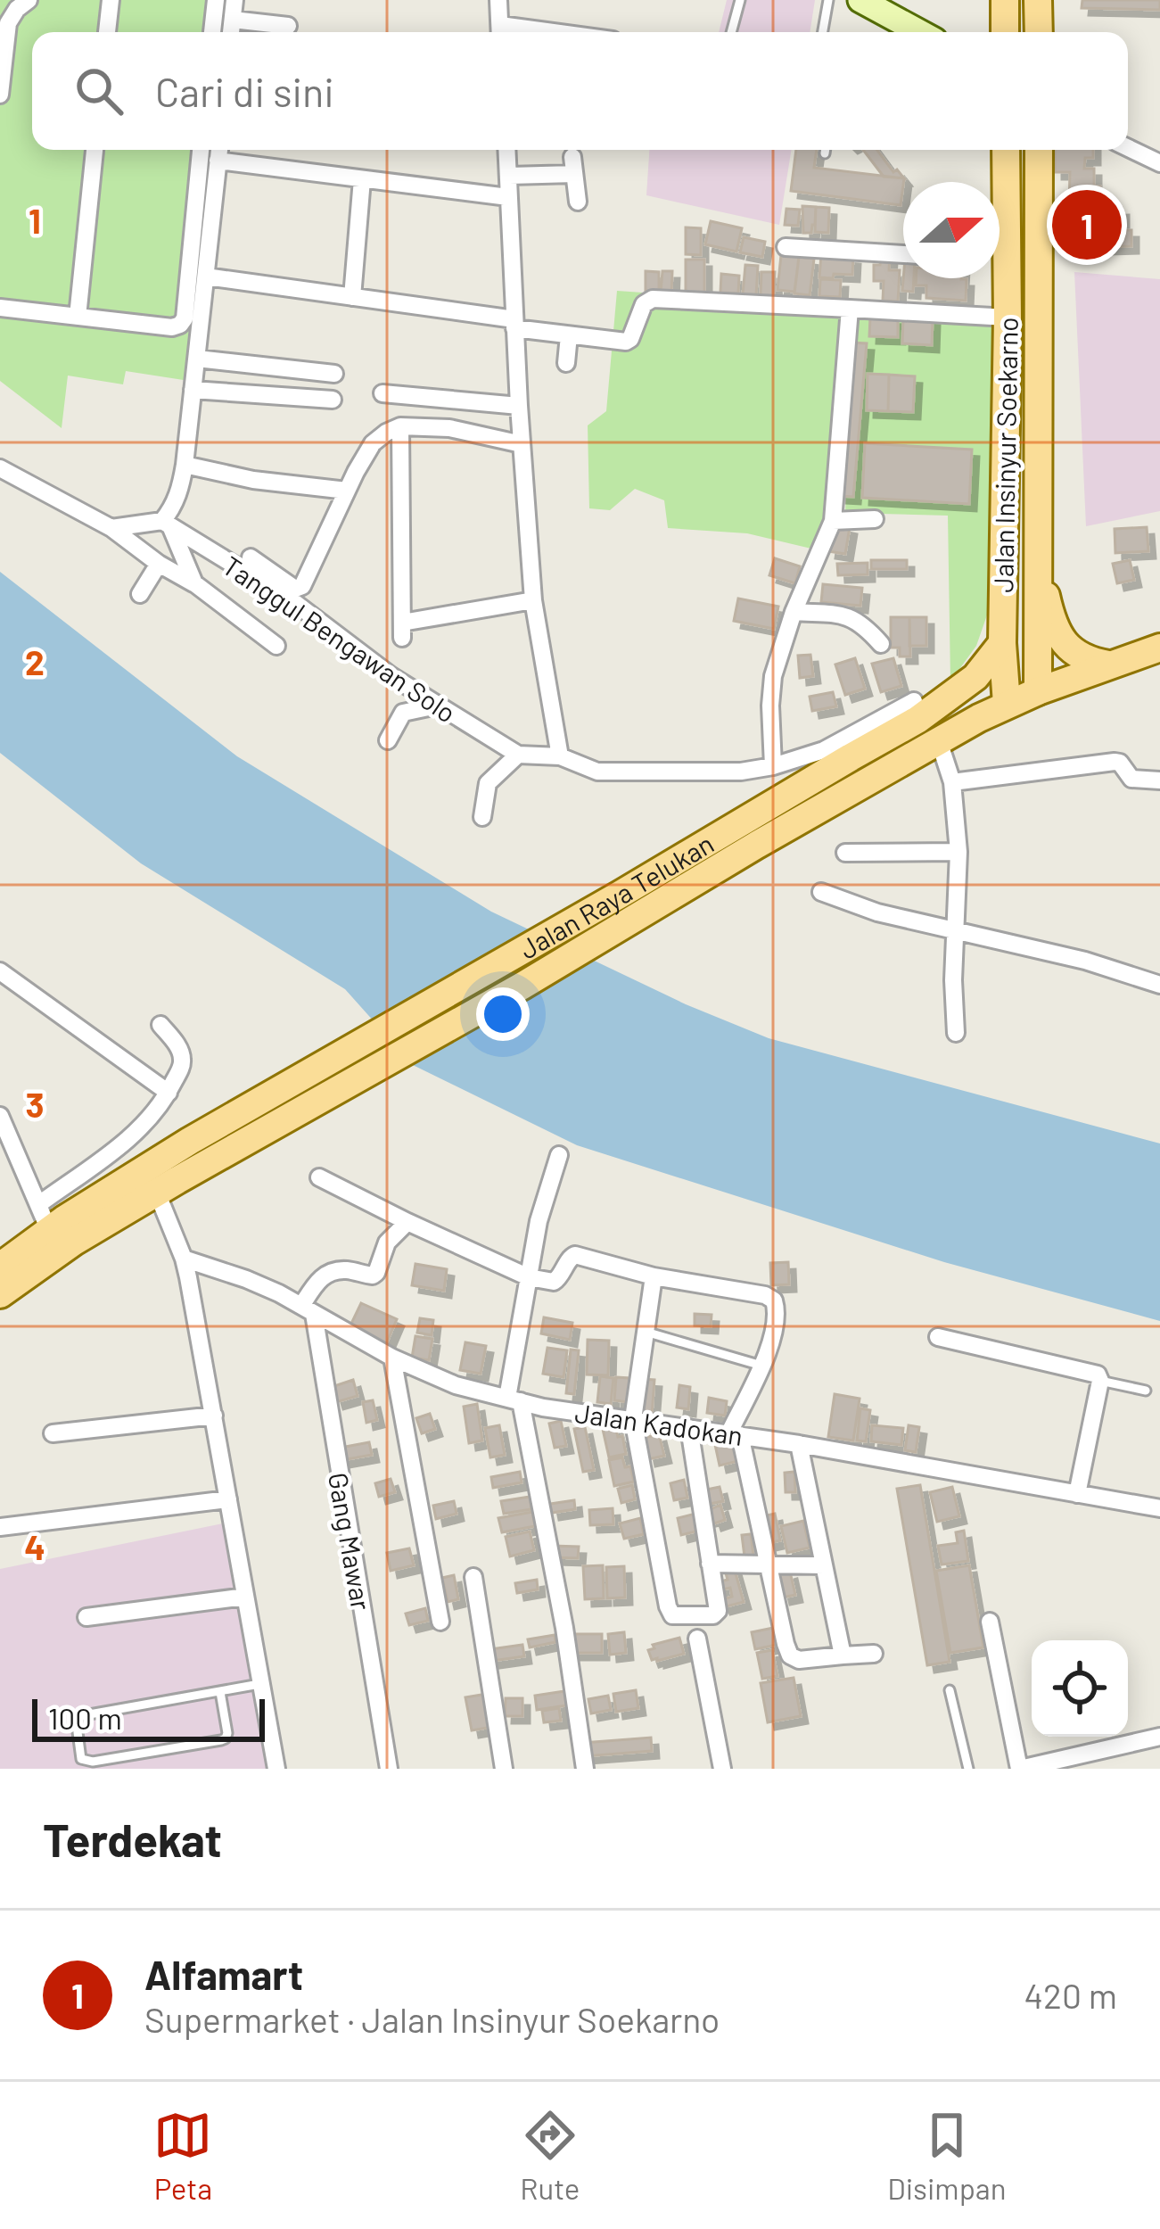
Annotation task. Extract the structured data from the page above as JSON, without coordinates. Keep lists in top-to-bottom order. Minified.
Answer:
{"streets":{"main road":["Jalan Insinyur Soekarno","Jalan Raya Telukan"],"street":["Tanggul Bengawan Solo","Jalan Kadokan","Gang Mawar"]},"crossings":[["Jalan Insinyur Soekarno","Jalan Raya Telukan"],["Jalan Kadokan","Gang Mawar"]],"scale_bar":"100 m","north":"right","page":{"search":"Cari di sini","pins":"1","scale":"100 m","heading":"Terdekat","list":[{"mark":"1","name":"Alfamart","note":"Supermarket · Jalan Insinyur Soekarno","value":"420 m"}],"nav":["Peta","Rute","Disimpan"]},"grid":{"rows":["1","2","3","4"]}}
